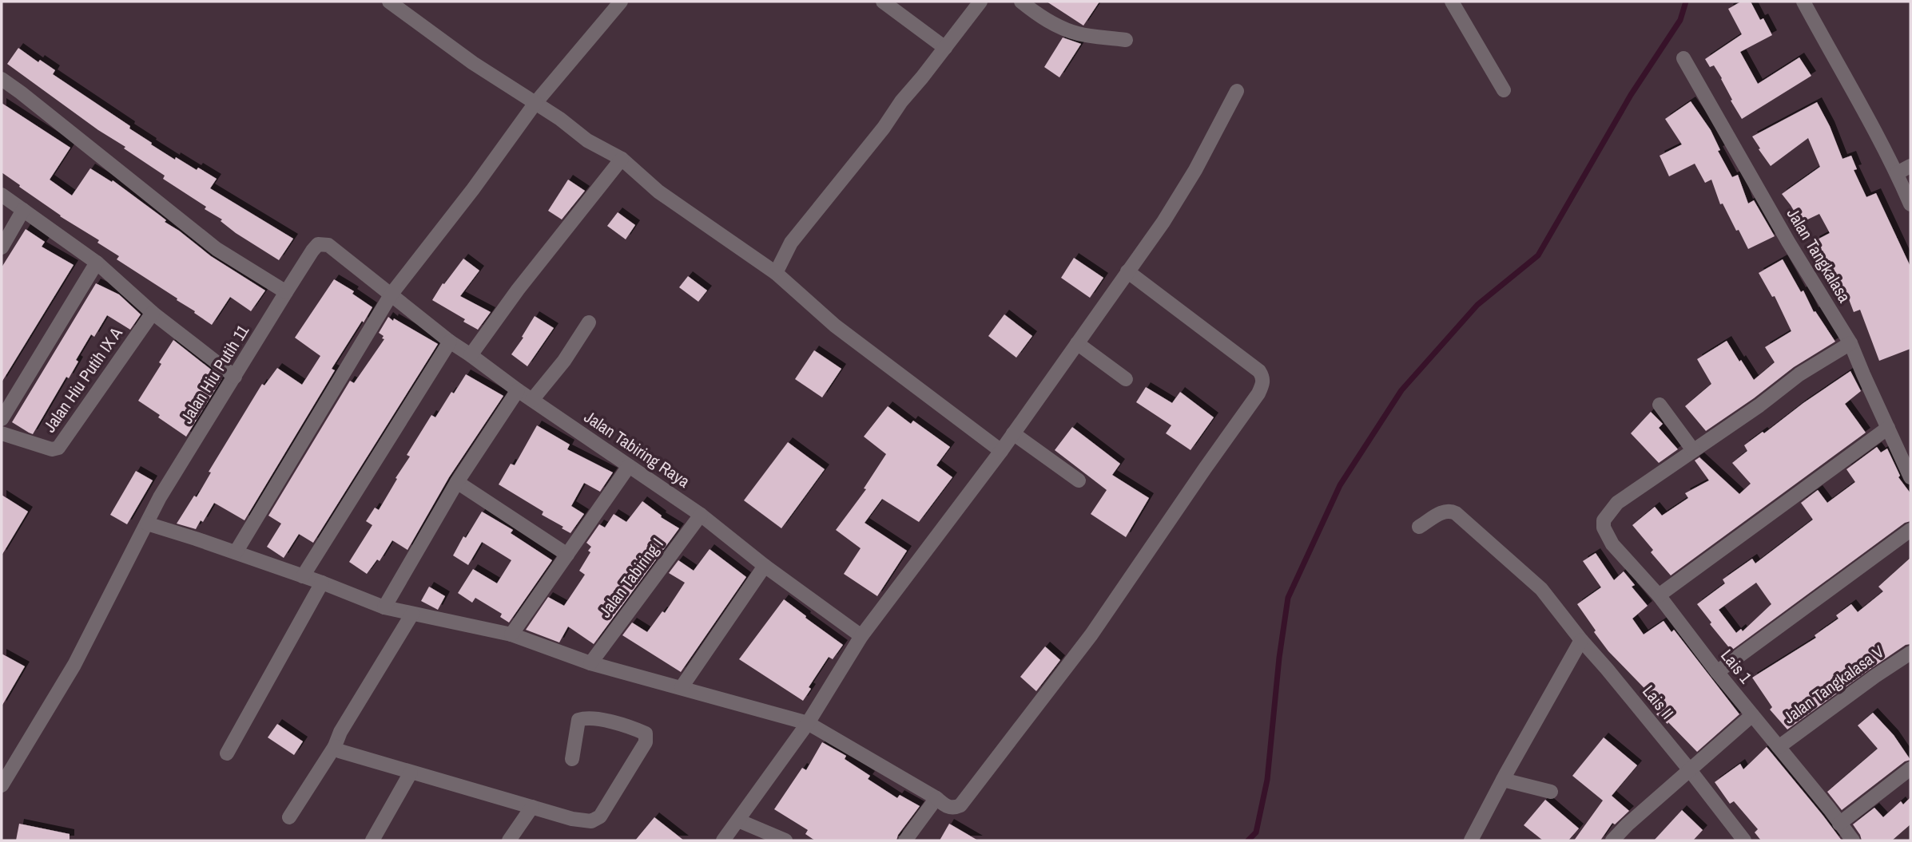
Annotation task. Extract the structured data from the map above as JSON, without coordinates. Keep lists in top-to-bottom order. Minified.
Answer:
{"streets":{"street":["Jalan Tangkalasa","Jalan Hiu Putih 11","Jalan Hiu Putih IX A","Jalan Tabiring Raya","Jalan Tabiring I","Lais 1","Jalan Tangkalasa V","Lais II"]},"crossings":[["Jalan Hiu Putih 11","Jalan Tabiring Raya"],["Jalan Tabiring Raya","Jalan Tabiring I"],["Lais 1","Jalan Tangkalasa V"]]}
